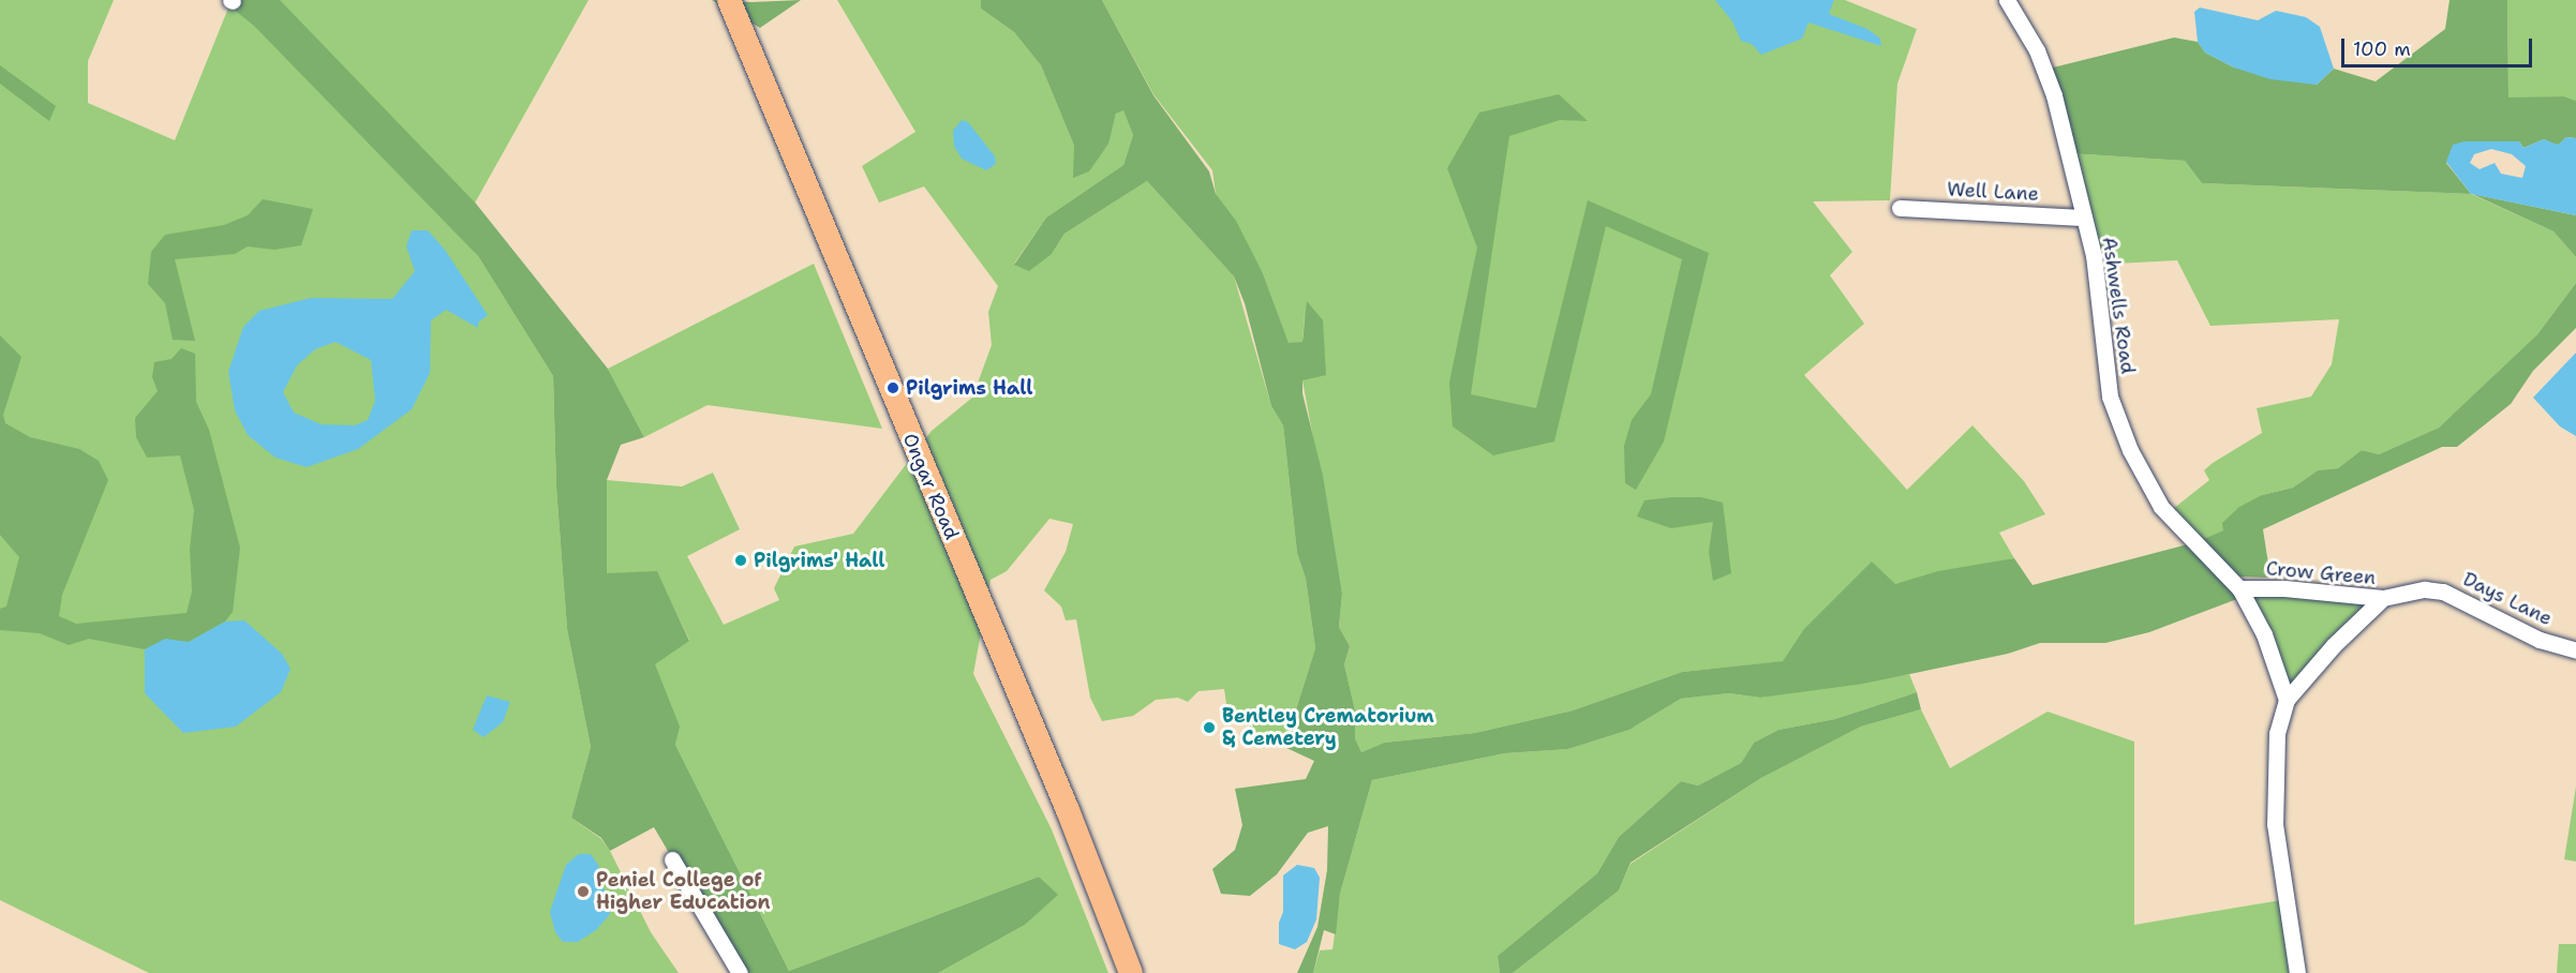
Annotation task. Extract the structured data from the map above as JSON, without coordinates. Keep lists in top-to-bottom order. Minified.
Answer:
{"streets":{"main road":["Ongar Road"],"street":["Well Lane","Ashwells Road","Crow Green","Days Lane"]},"crossings":[["Well Lane","Ashwells Road"],["Ashwells Road","Crow Green"],["Crow Green","Days Lane"]],"places":["Pilgrims Hall","Pilgrims' Hall","Bentley Crematorium & Cemetery","Peniel College of Higher Education"],"scale_bar":"100 m"}
